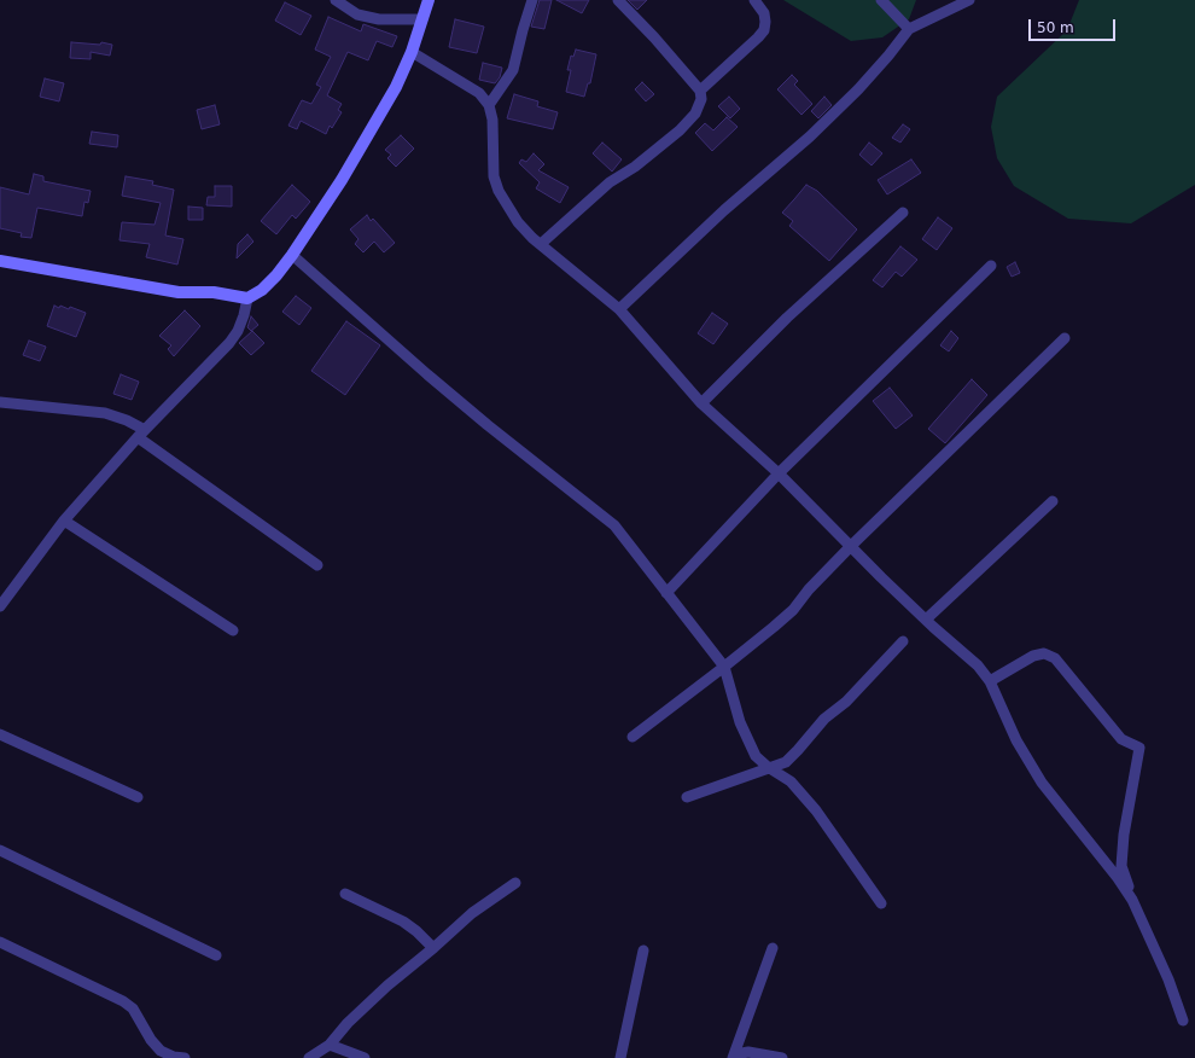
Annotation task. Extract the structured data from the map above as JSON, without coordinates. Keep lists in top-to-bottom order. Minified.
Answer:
{"scale_bar":"50 m"}
